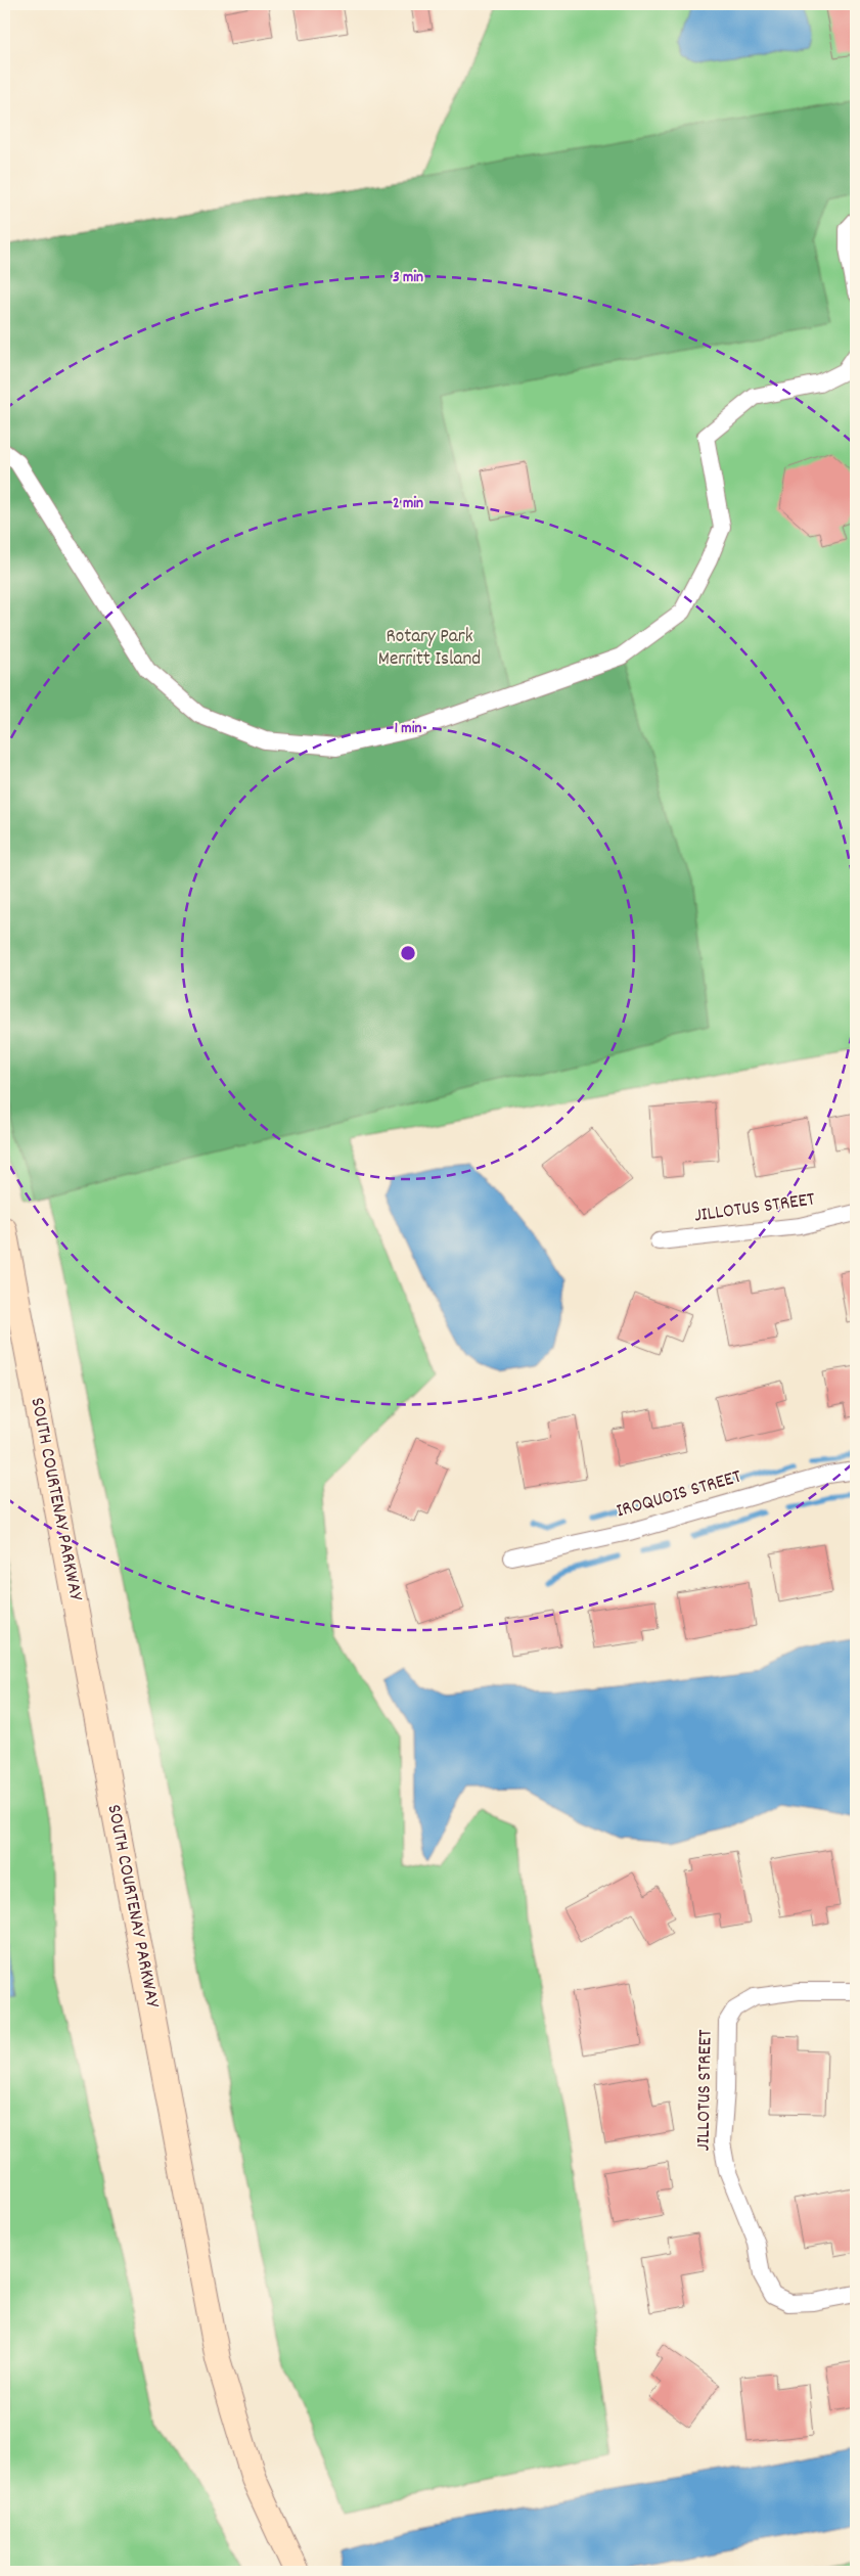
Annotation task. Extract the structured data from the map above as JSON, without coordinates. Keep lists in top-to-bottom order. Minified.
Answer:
{"streets":{"main road":["SOUTH COURTENAY PARKWAY"],"street":["JILLOTUS STREET","IROQUOIS STREET"]},"parks":["Rotary Park Merritt Island"],"rings":["3 min","2 min","1 min"]}
